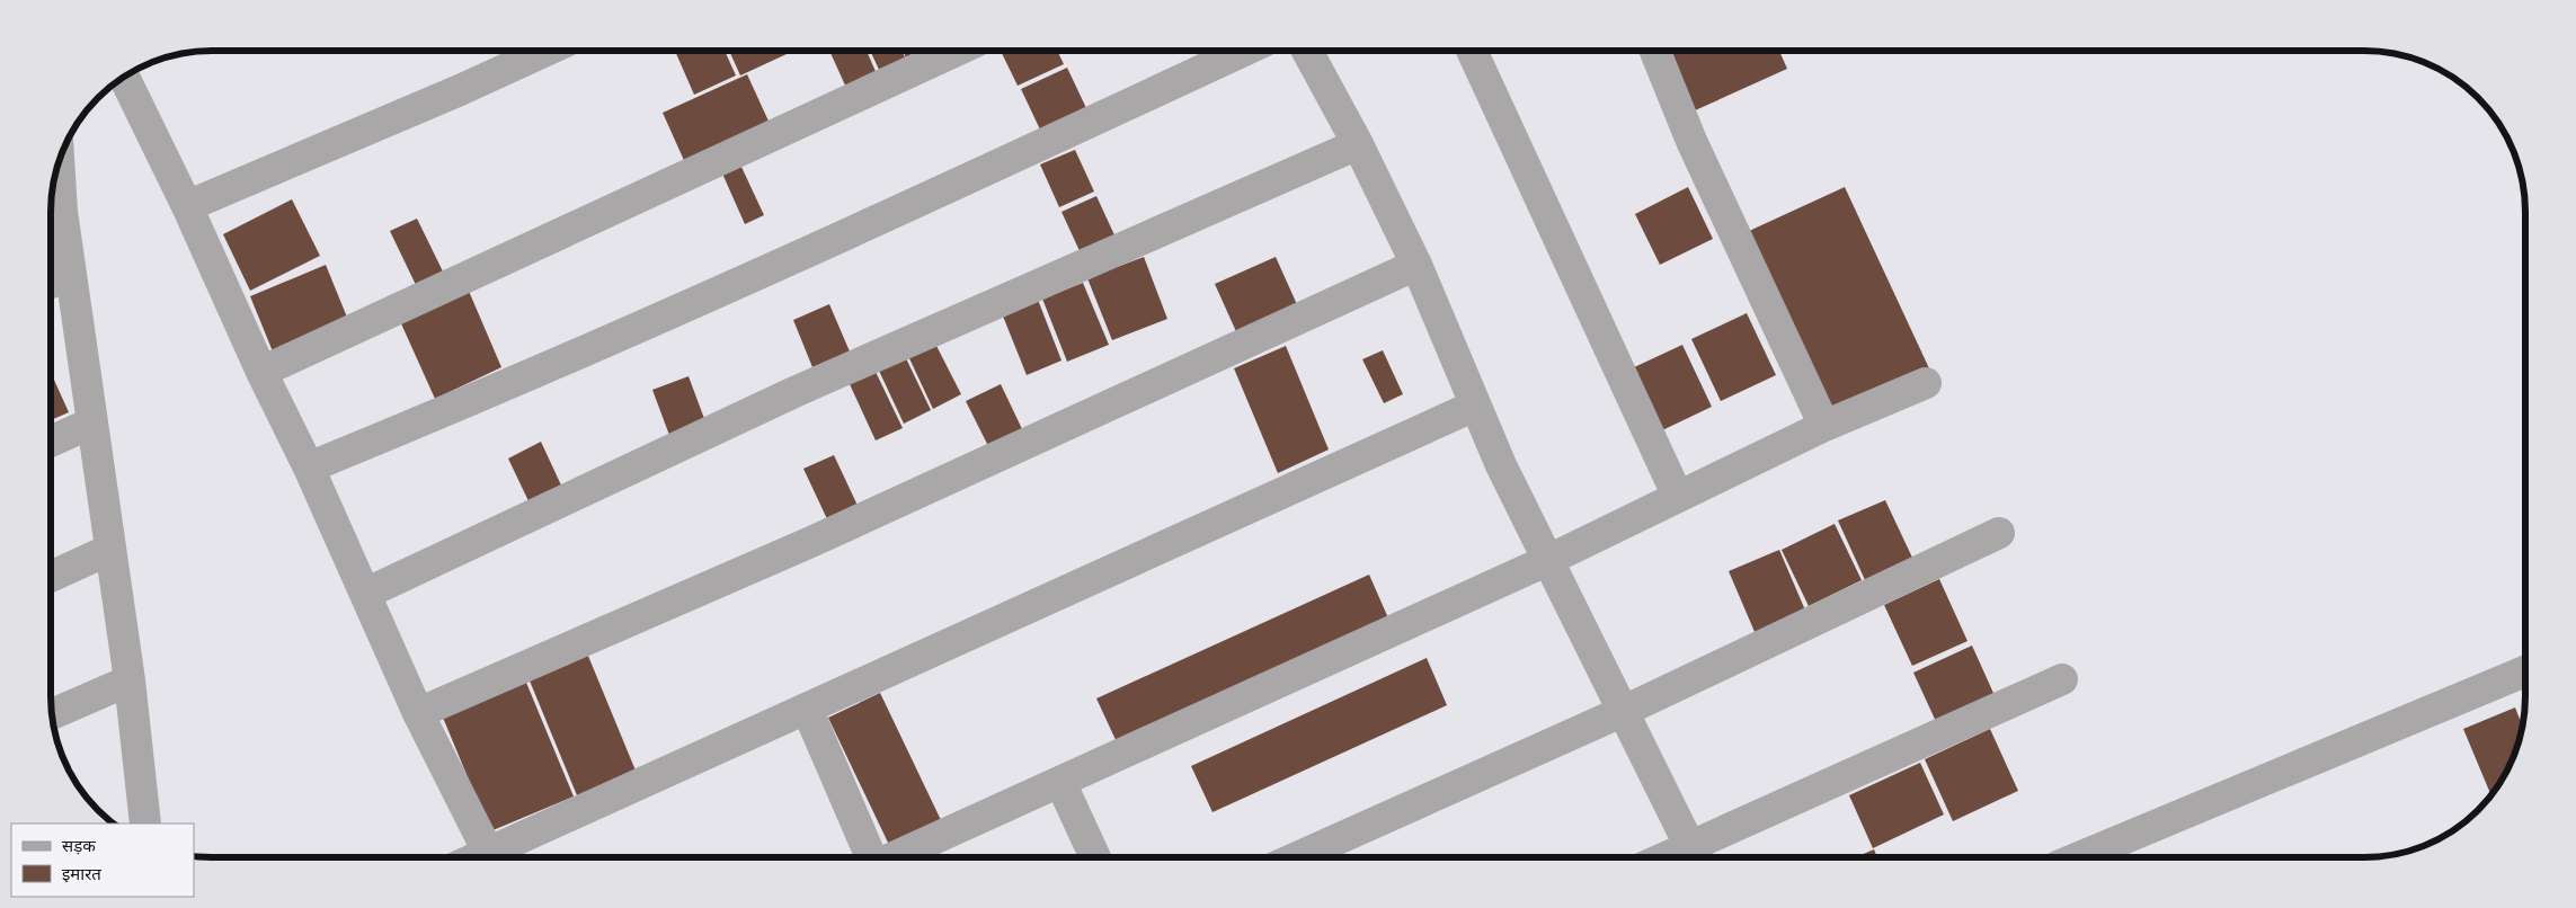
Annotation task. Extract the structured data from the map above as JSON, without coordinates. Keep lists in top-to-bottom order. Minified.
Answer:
{"legend":["सड़क","इमारत"]}
